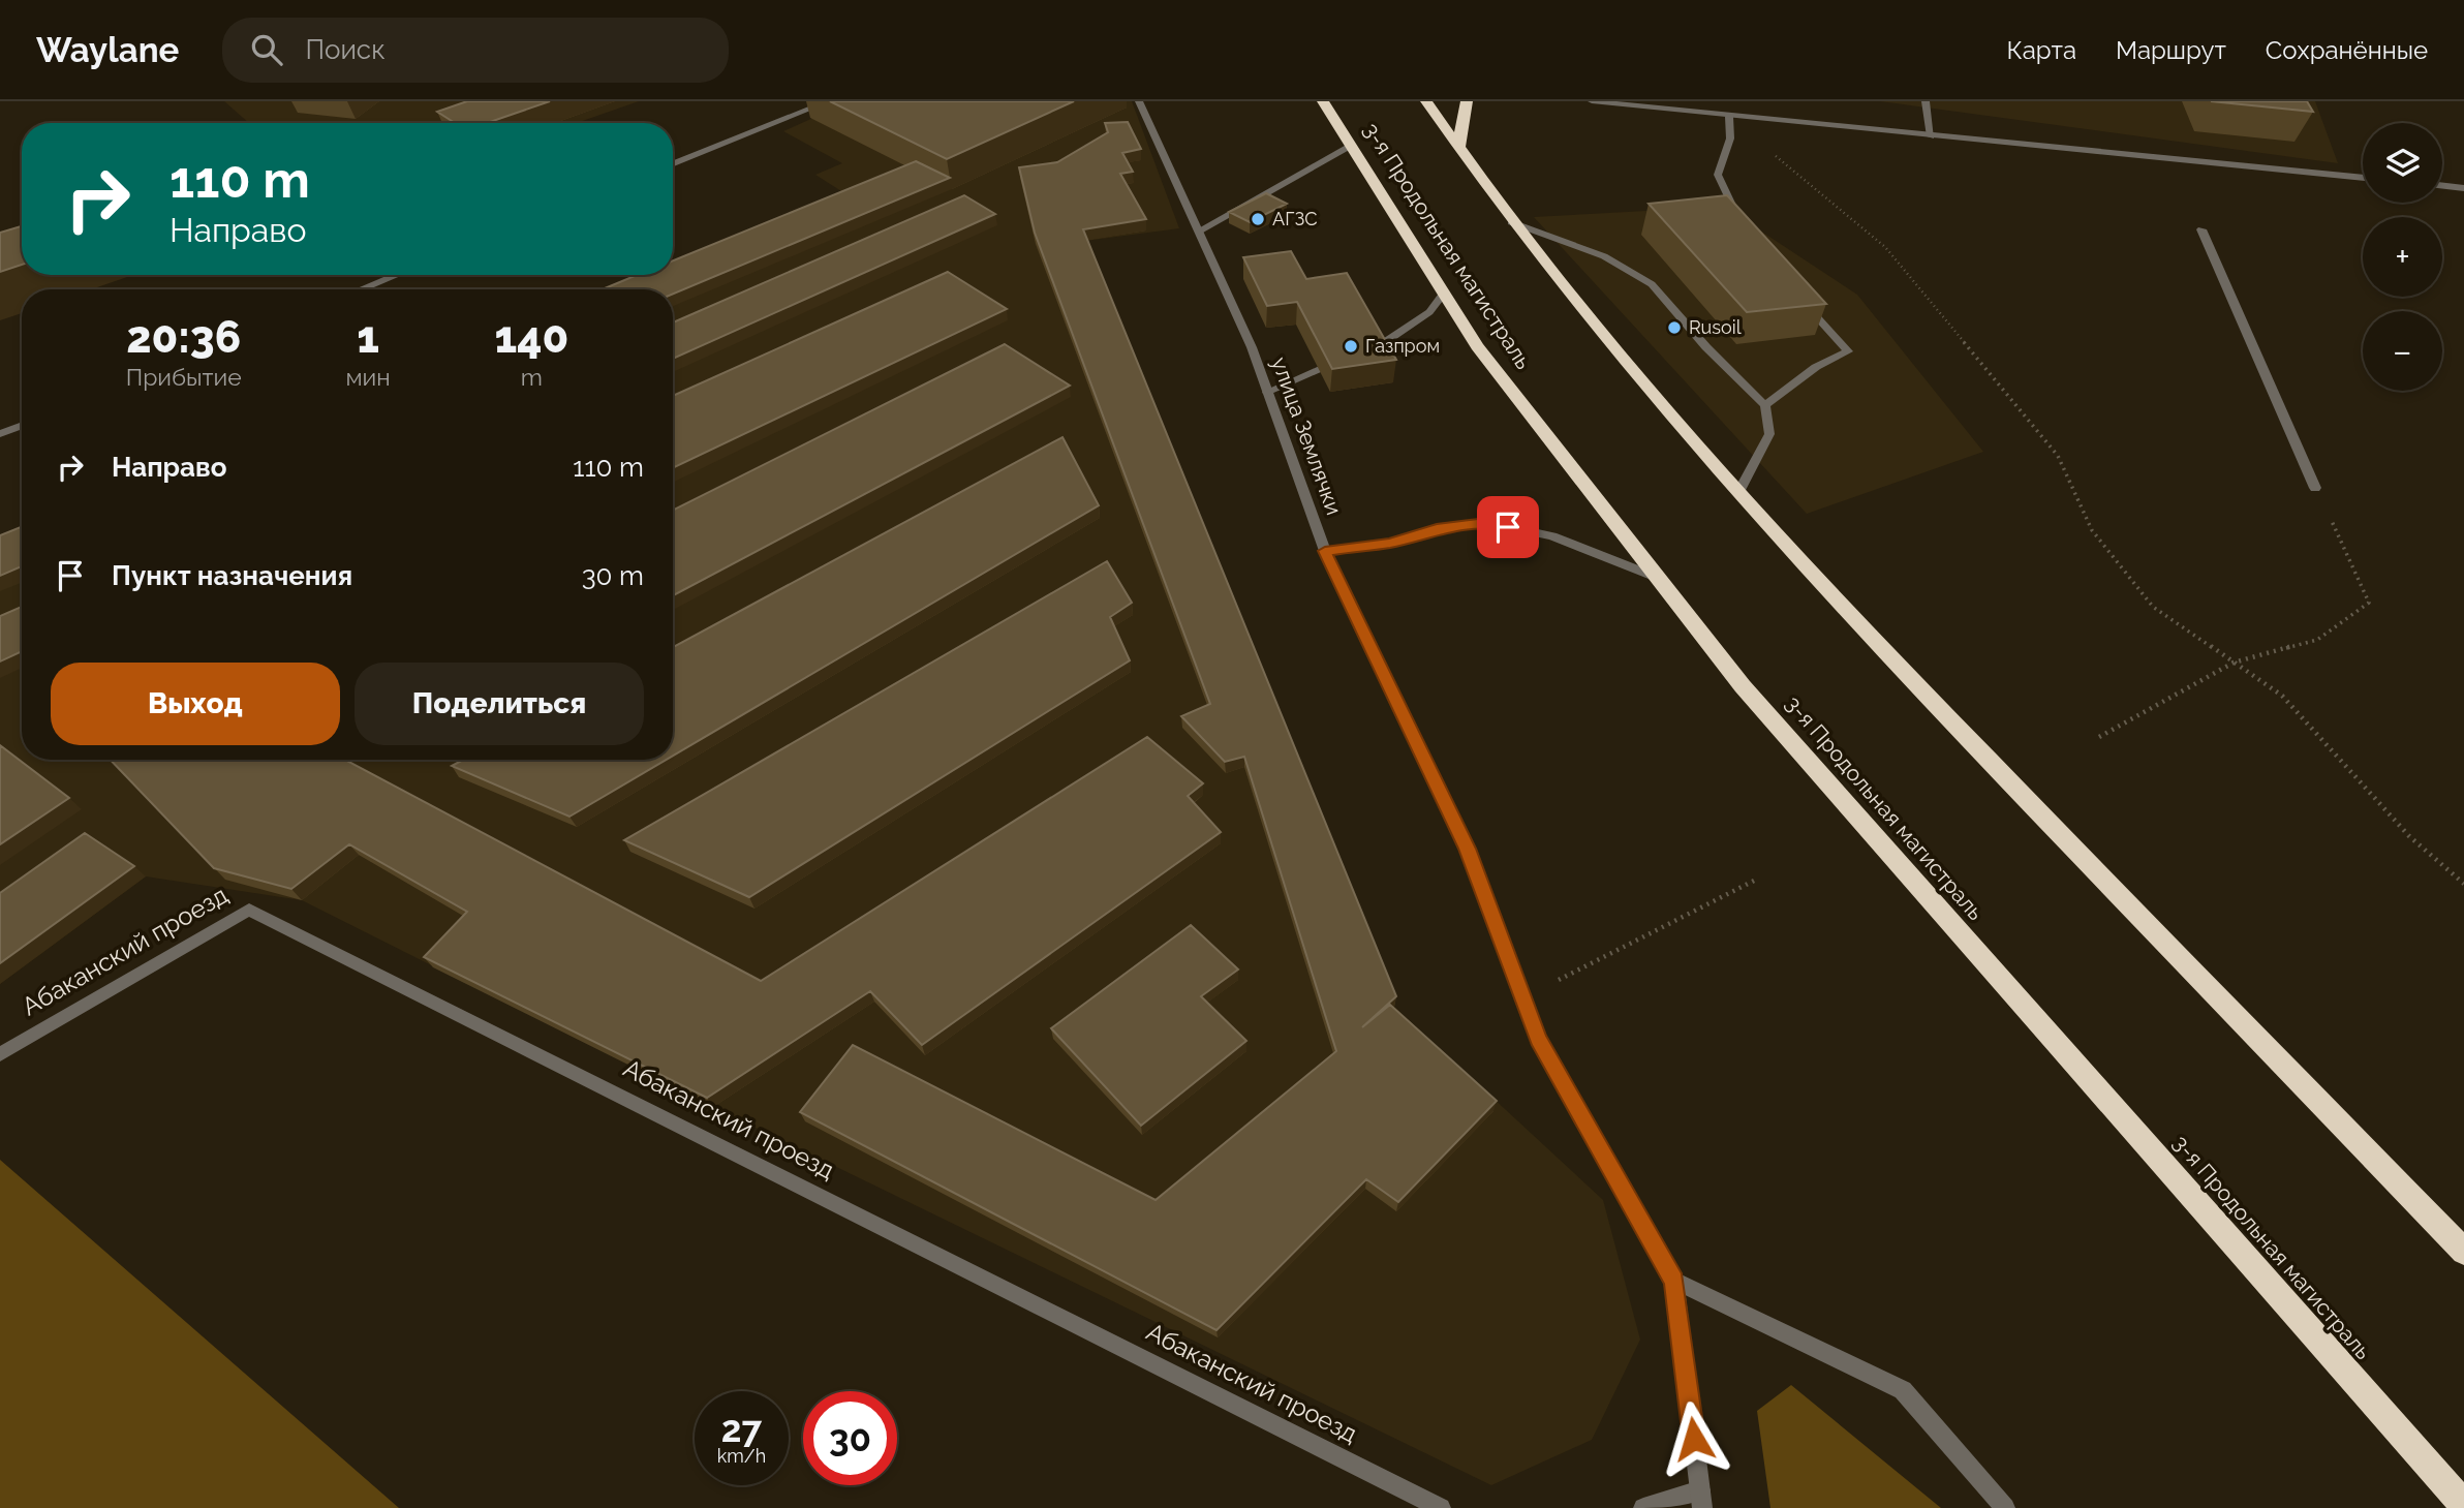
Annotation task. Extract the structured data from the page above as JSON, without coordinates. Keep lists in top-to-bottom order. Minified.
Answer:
{"streets":{"highway":["3-я Продольная магистраль"],"street":["улица Землячки","Абаканский проезд"]},"places":["АГЗС","Rusoil","Газпром"],"page":{"header":"Waylane","search":"Поиск","nav":["Карта","Маршрут","Сохранённые"],"map_buttons":["+","−"],"turn":["110 m","Направо"],"eta":["20:36","Прибытие","1","мин","140","m"],"list":[{"name":"Направо","value":"110 m"},{"name":"Пункт назначения","value":"30 m"}],"buttons":["Выход","Поделиться"],"speed":"27 km/h","limit":"30"}}
